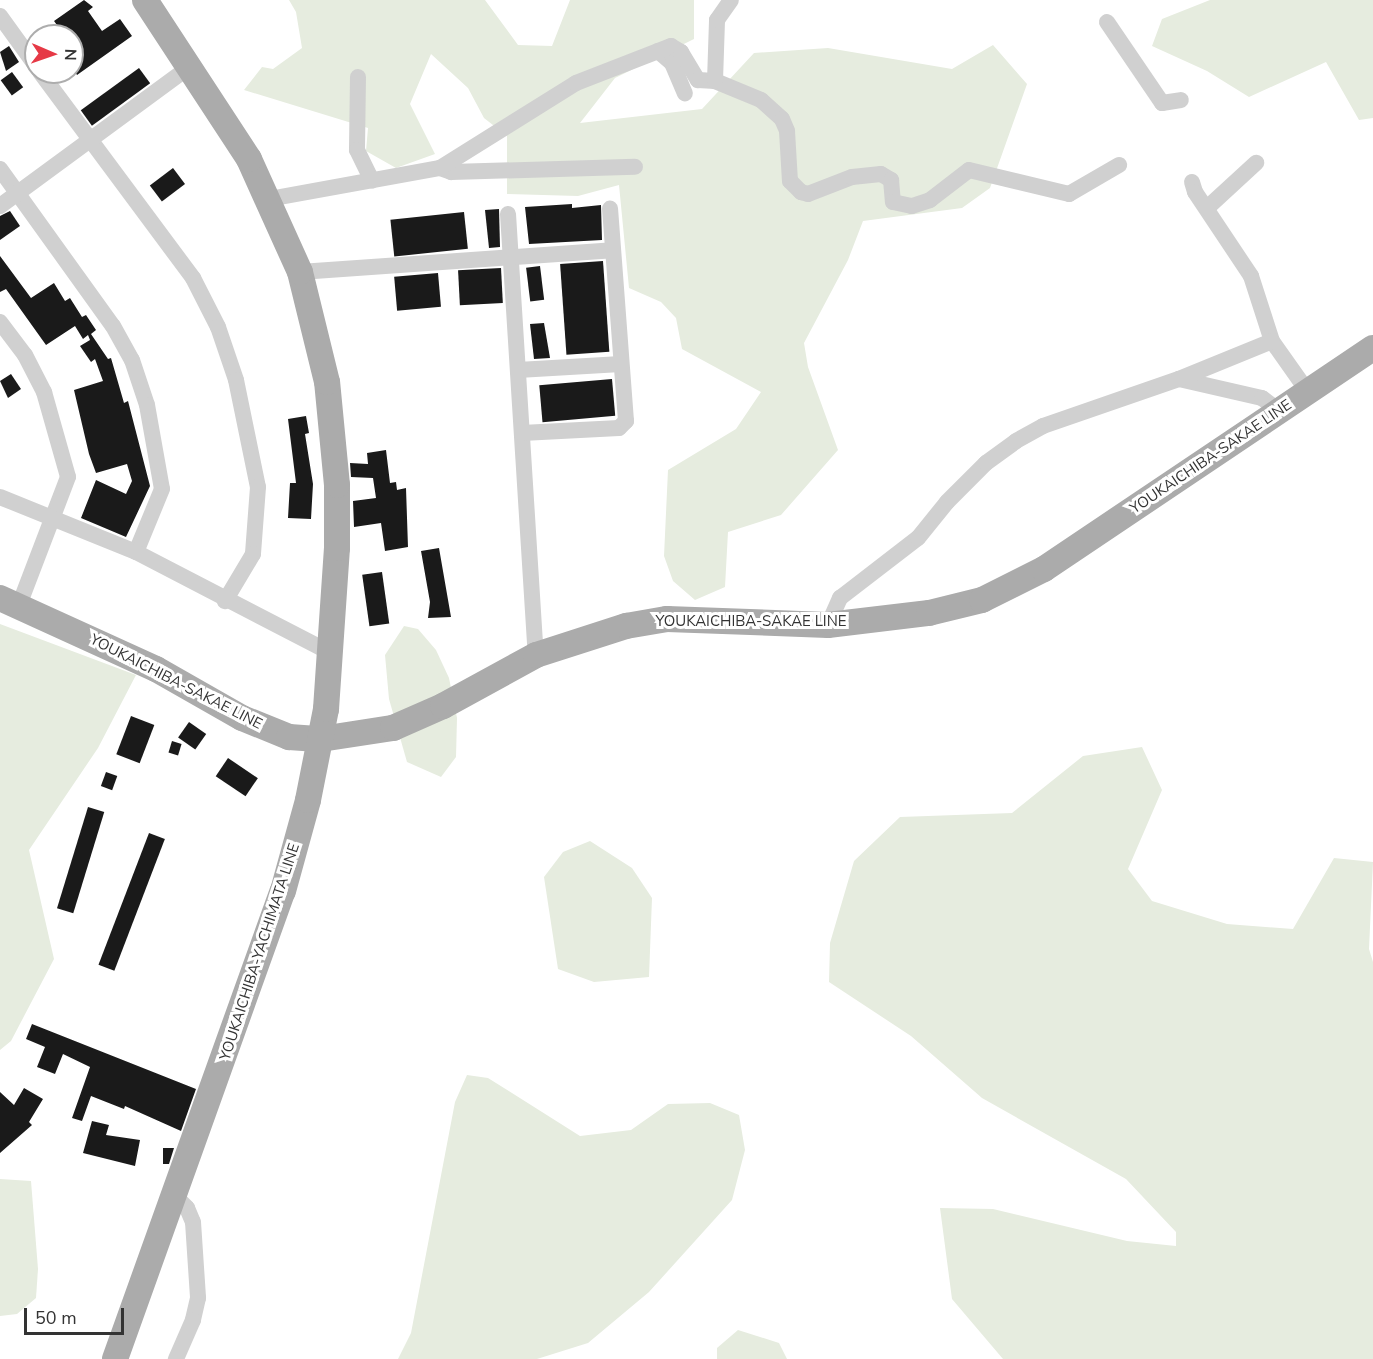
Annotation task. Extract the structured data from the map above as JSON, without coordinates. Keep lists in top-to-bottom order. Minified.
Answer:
{"streets":{"main road":["YOUKAICHIBA-SAKAE LINE","YOUKAICHIBA-YACHIMATA LINE"]},"crossings":[["YOUKAICHIBA-SAKAE LINE","YOUKAICHIBA-YACHIMATA LINE"]],"scale_bar":"50 m","north":"right"}
